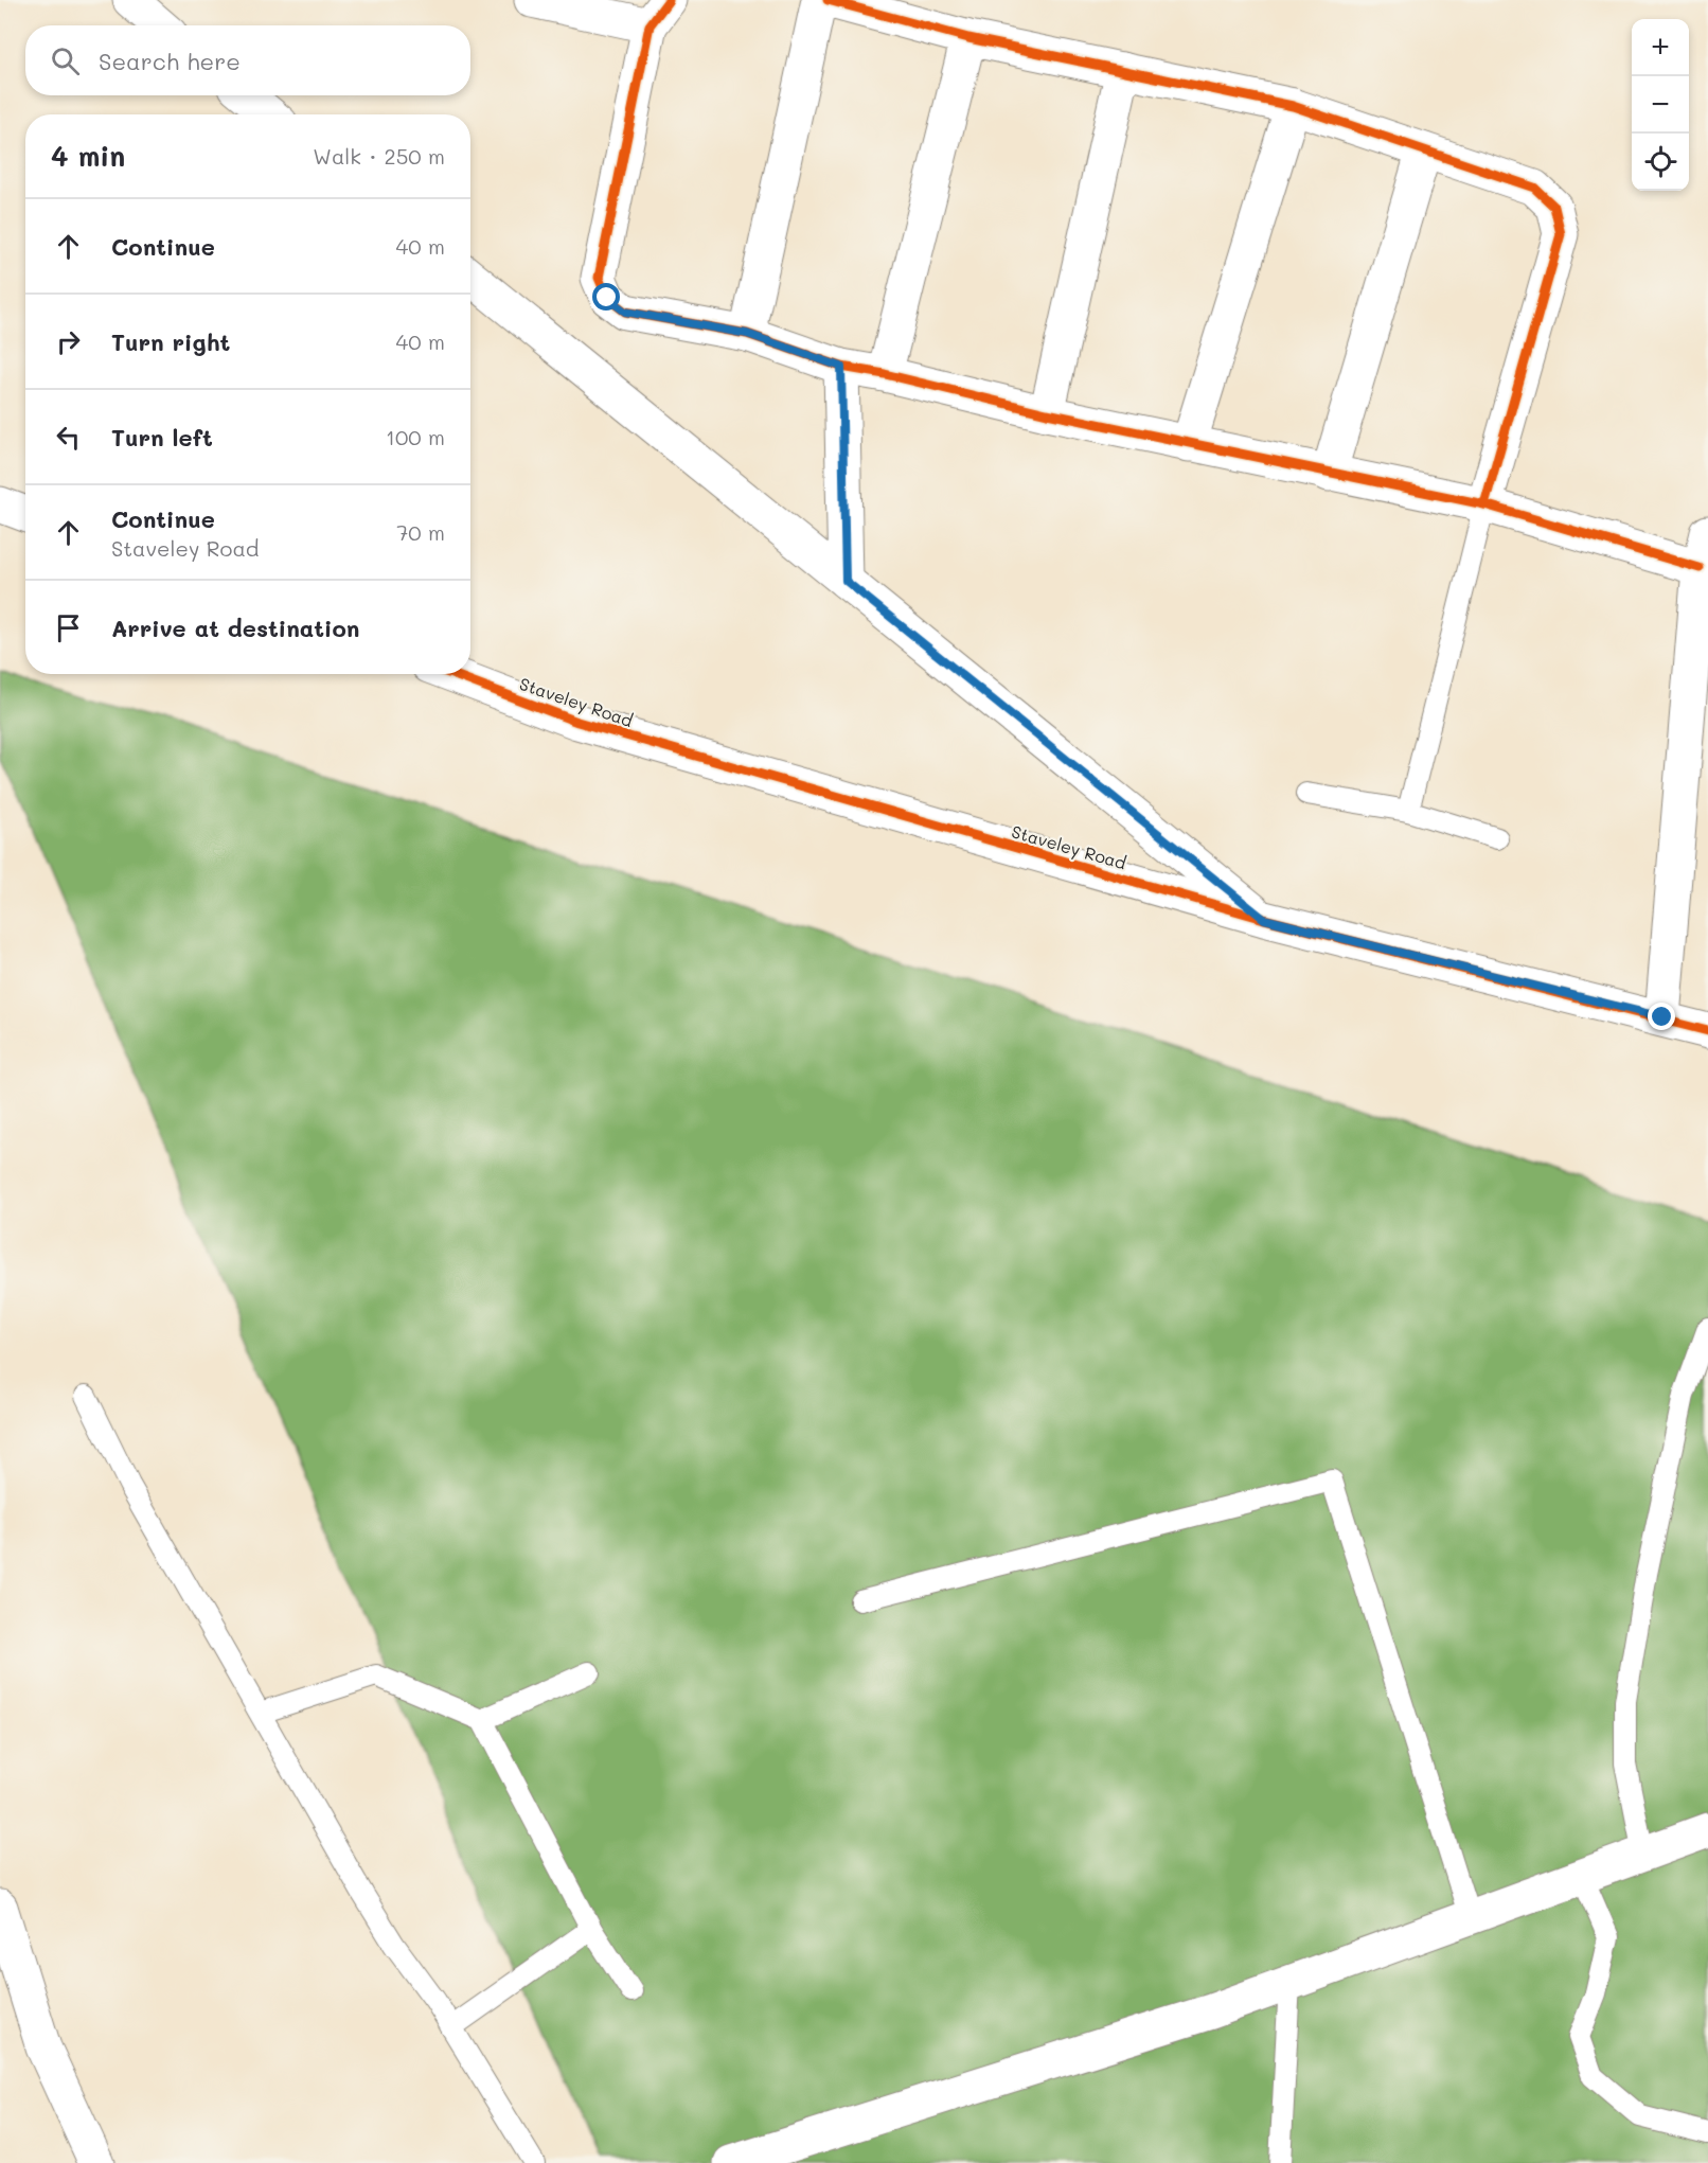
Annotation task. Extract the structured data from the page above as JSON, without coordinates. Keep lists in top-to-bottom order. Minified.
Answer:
{"streets":{"street":["Staveley Road"]},"page":{"map_buttons":["+","−"],"search":"Search here","heading":["4 min","Walk · 250 m"],"list":[["Continue","40 m"],["Turn right","40 m"],["Turn left","100 m"],["Continue","Staveley Road","70 m"],"Arrive at destination"]}}
